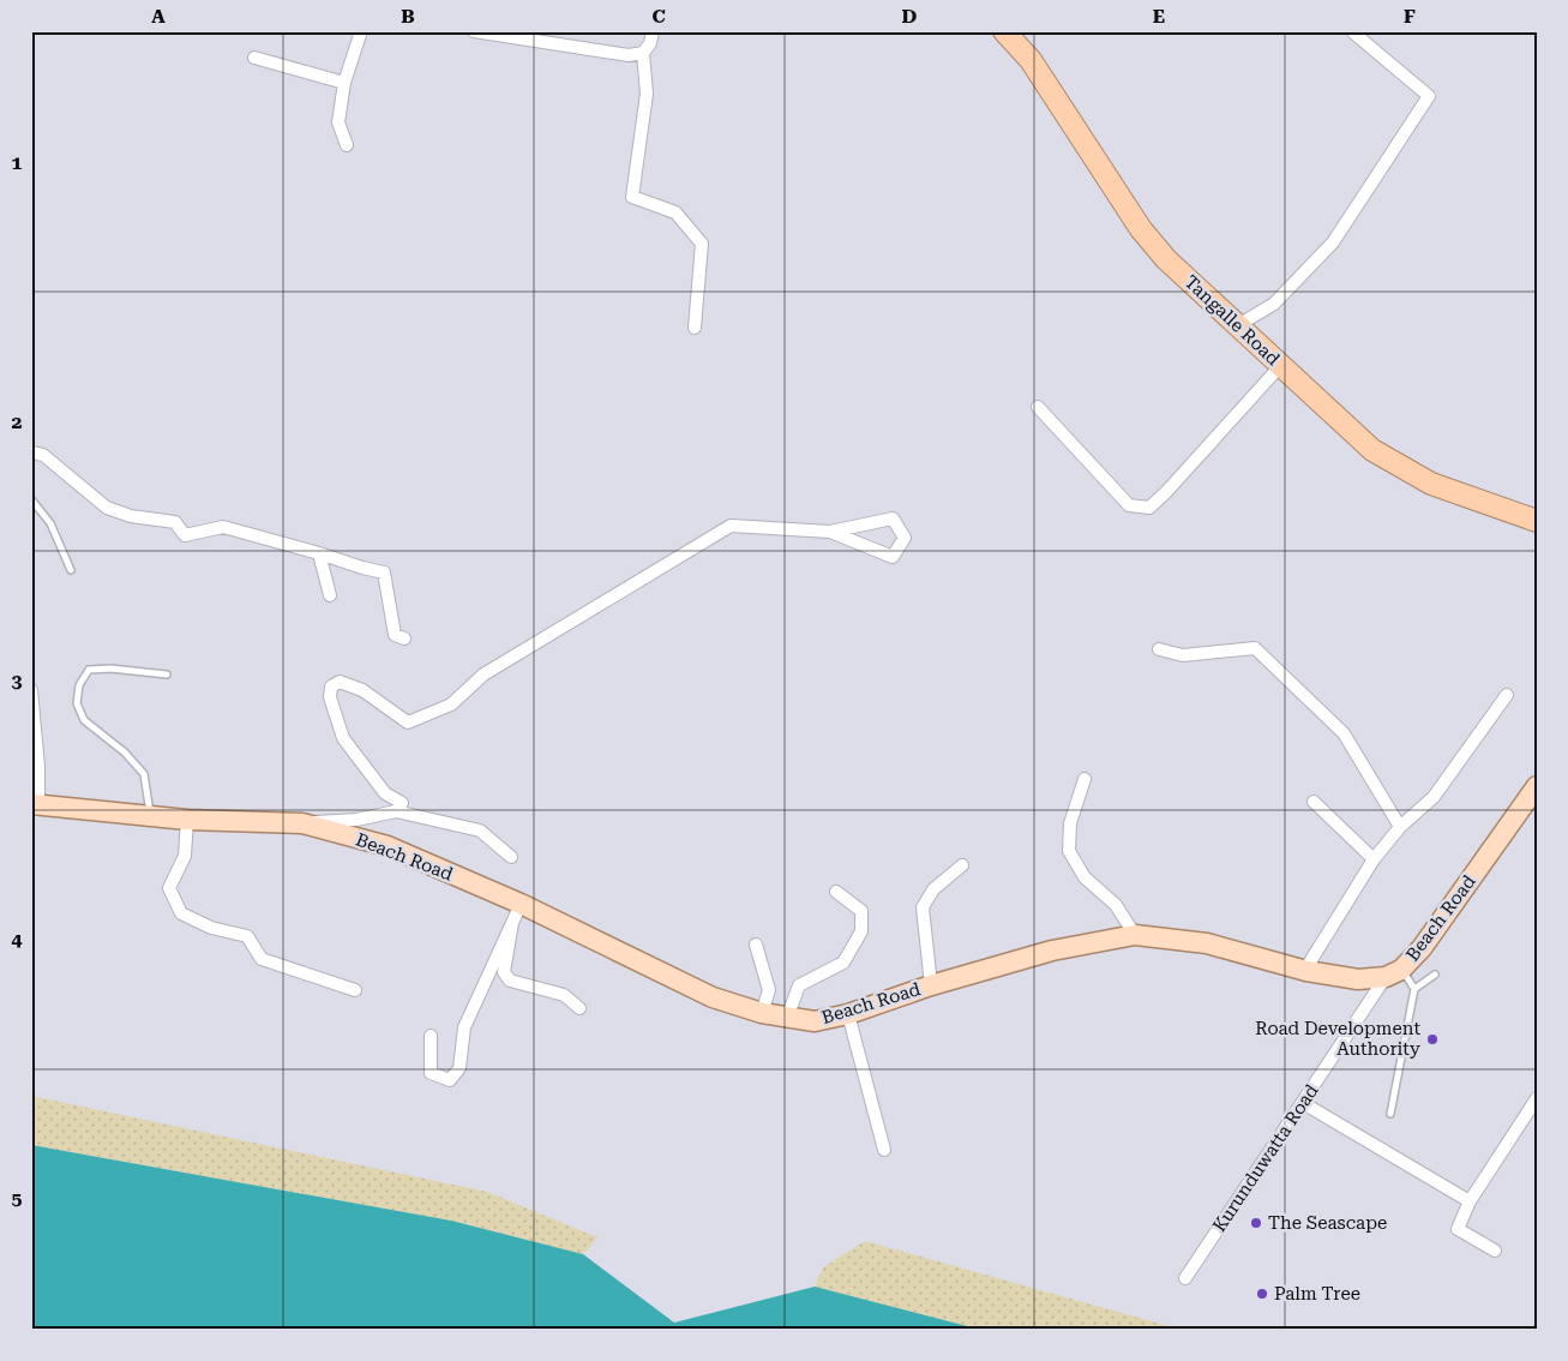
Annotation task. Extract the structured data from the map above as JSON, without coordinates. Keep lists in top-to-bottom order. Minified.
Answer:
{"streets":{"highway":["Tangalle Road"],"main road":["Beach Road"],"street":["Kurunduwatta Road"]},"crossings":[["Beach Road","Kurunduwatta Road"]],"places":["Road Development Authority","The Seascape","Palm Tree"],"grid":{"columns":["A","B","C","D","E","F"],"rows":["1","2","3","4","5"]}}
